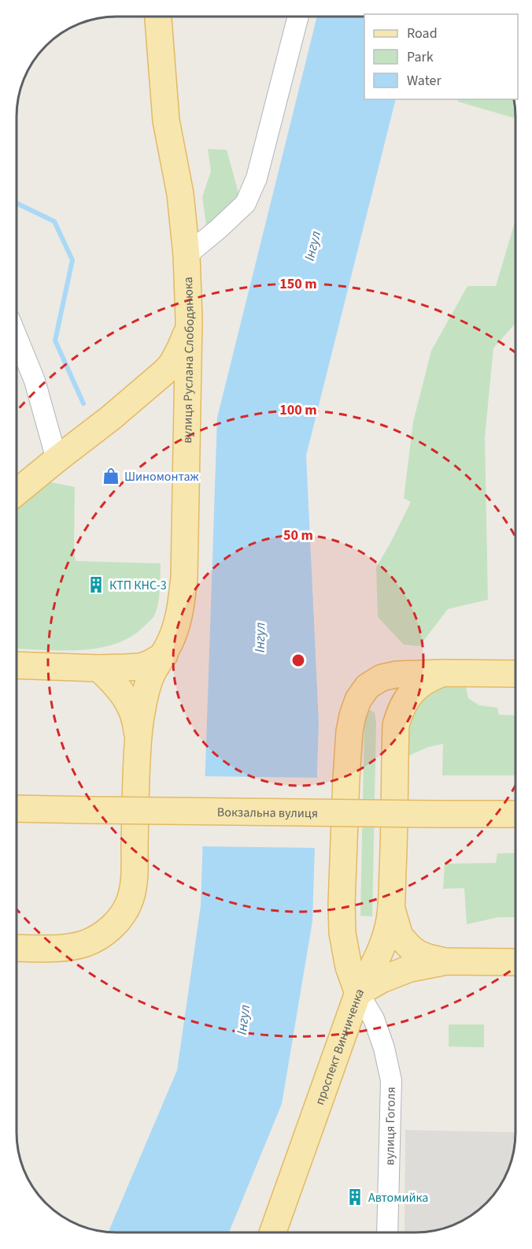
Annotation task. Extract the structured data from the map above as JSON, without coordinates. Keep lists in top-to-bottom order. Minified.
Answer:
{"streets":{"main road":["вулиця Руслана Слободянюка","Вокзальна вулиця","проспект Винниченка"],"street":["вулиця Гоголя"]},"crossings":[["проспект Винниченка","вулиця Гоголя"]],"water":["Інгул"],"places":{"shop":["Шиномонтаж"],"building":["КТП КНС-3","Автомийка"]},"legend":["Road","Park","Water"],"rings":["150 m","100 m","50 m"]}
